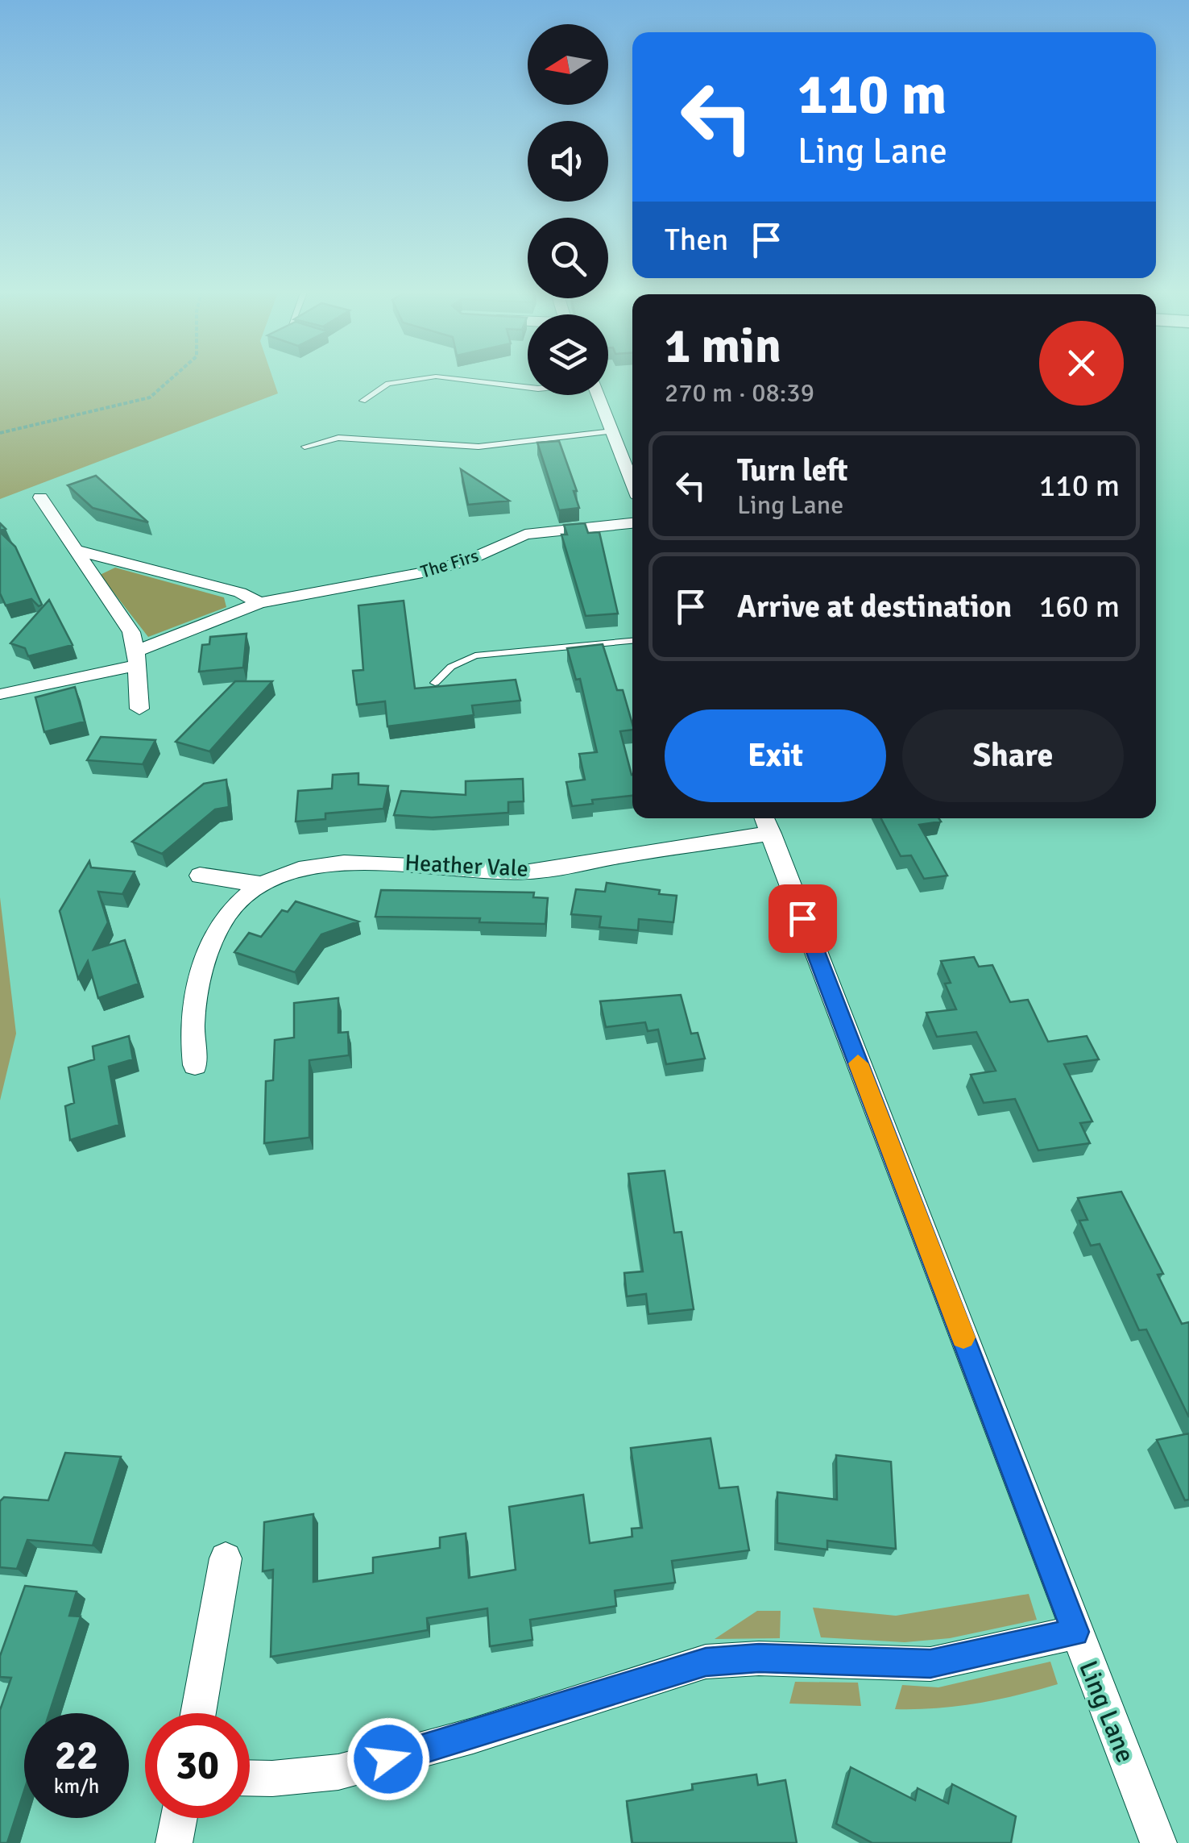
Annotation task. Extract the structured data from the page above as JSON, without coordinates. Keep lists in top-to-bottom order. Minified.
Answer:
{"streets":{"street":["The Firs","Heather Vale","Ling Lane"]},"crossings":[["Heather Vale","Ling Lane"]],"north":"left","page":{"turn":["110 m","Ling Lane"],"then":"Then","heading":["1 min","270 m · 08:39"],"list":[{"name":"Turn left","note":"Ling Lane","value":"110 m"},{"name":"Arrive at destination","value":"160 m"}],"buttons":["Exit","Share"],"speed":"22 km/h","limit":"30"}}
